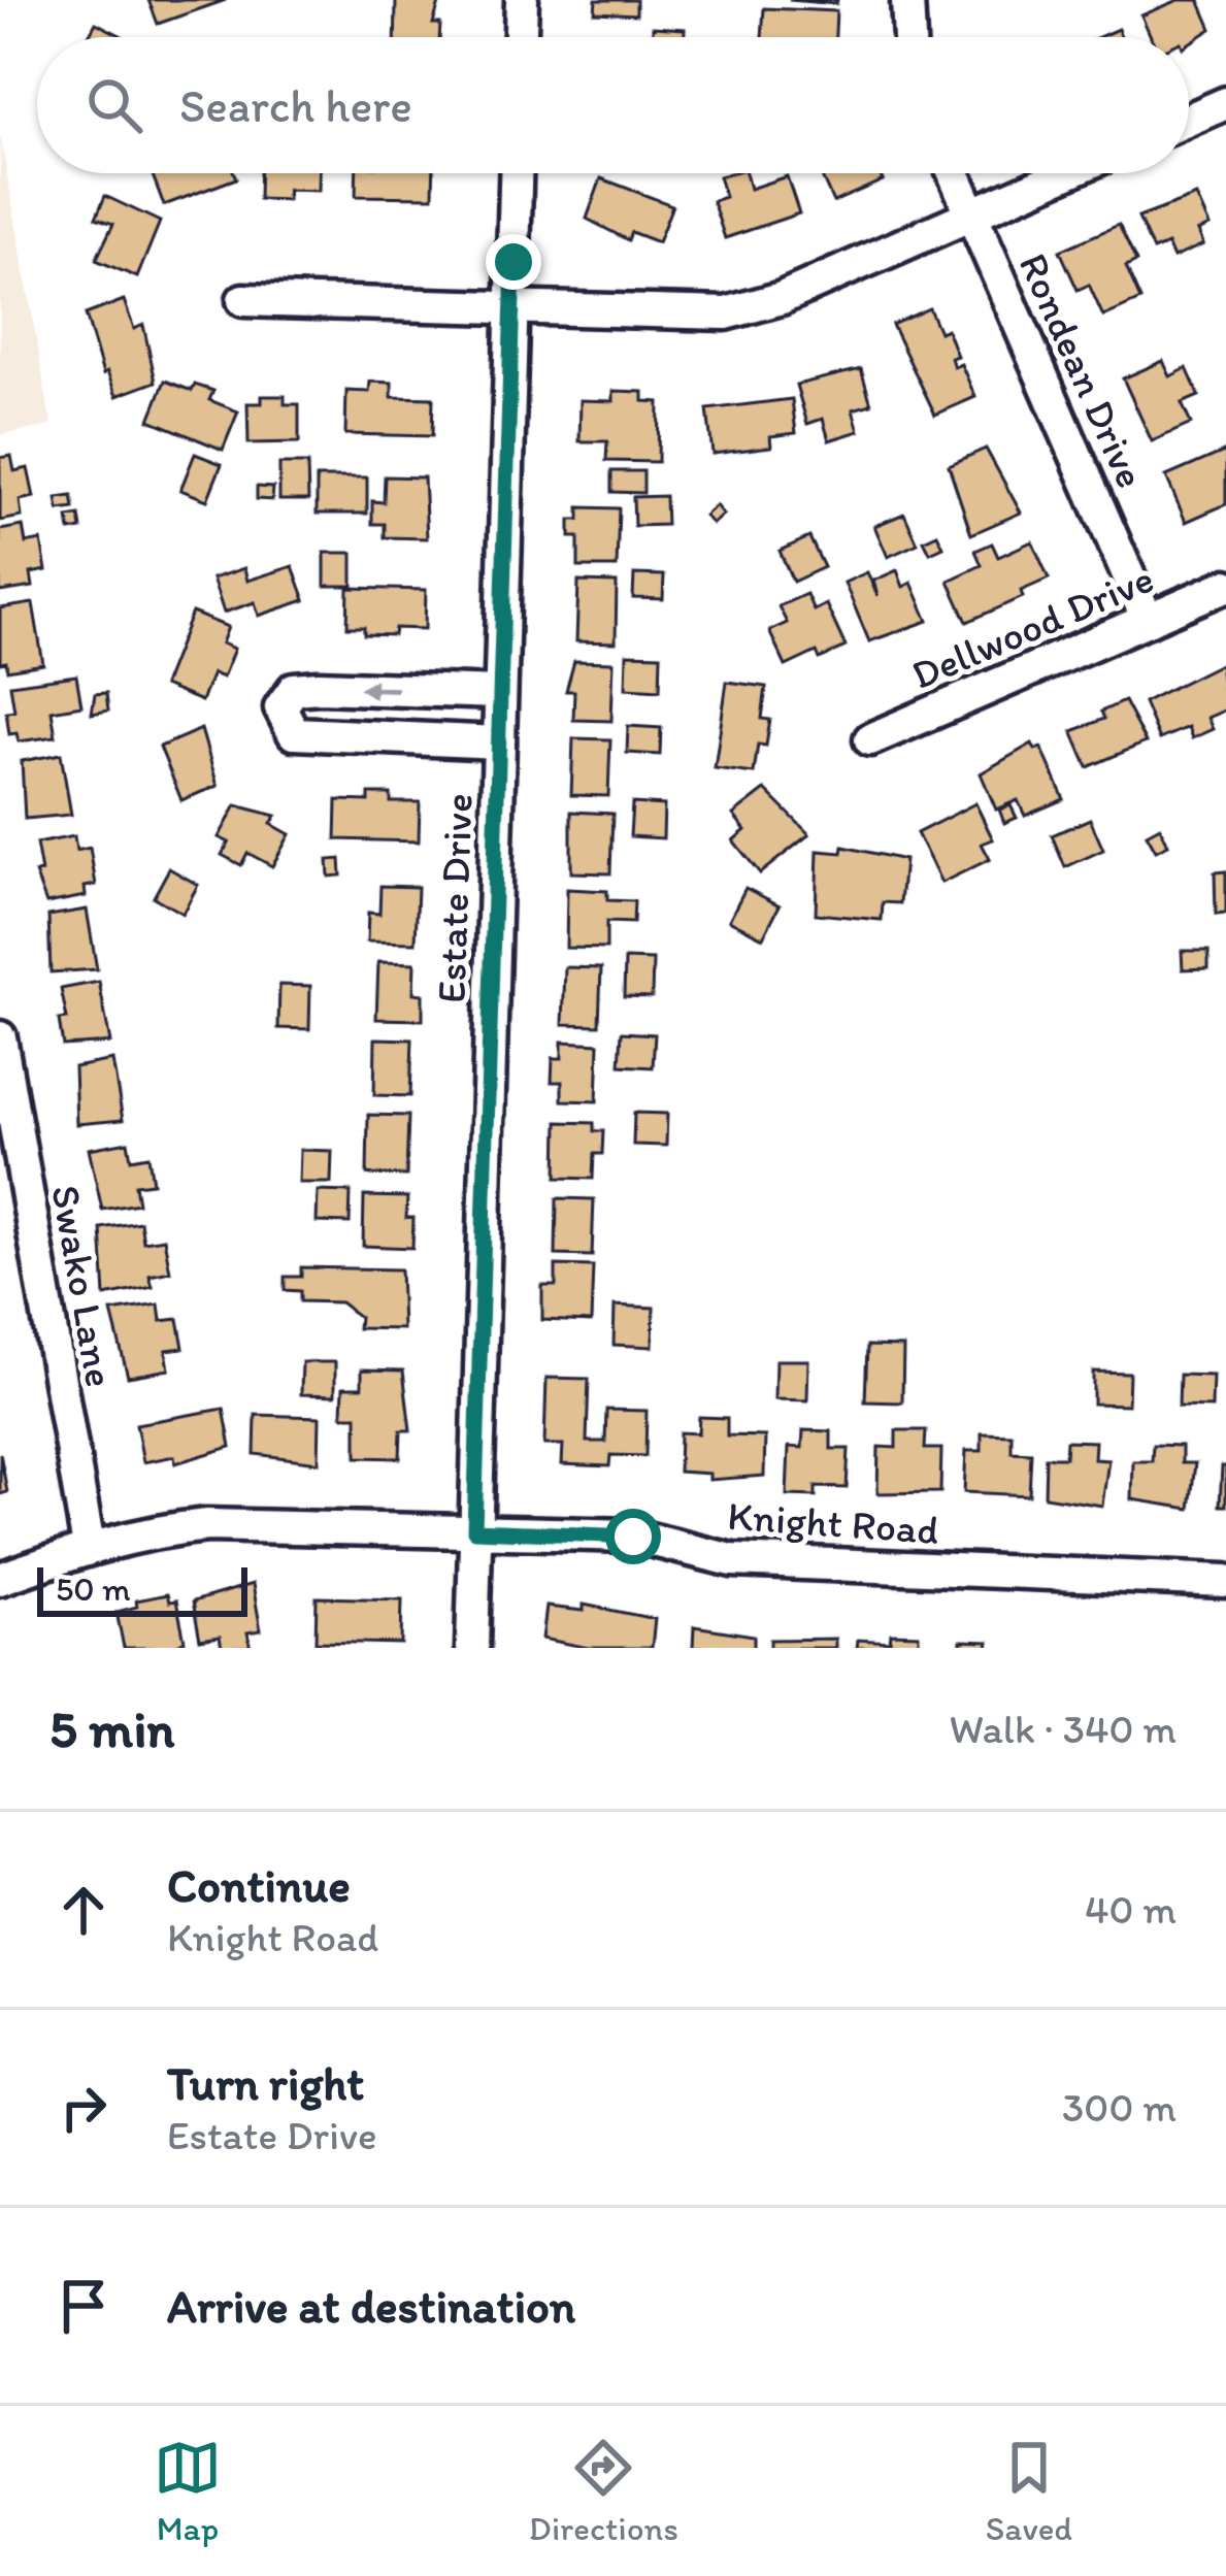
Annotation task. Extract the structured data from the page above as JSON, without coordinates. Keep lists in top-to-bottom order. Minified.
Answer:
{"streets":{"street":["Rondean Drive","Dellwood Drive","Estate Drive","Swako Lane","Knight Road"]},"crossings":[["Rondean Drive","Dellwood Drive"],["Estate Drive","Knight Road"],["Swako Lane","Knight Road"]],"scale_bar":"50 m","page":{"search":"Search here","scale":"50 m","heading":["5 min","Walk · 340 m"],"list":[["Continue","Knight Road","40 m"],["Turn right","Estate Drive","300 m"],"Arrive at destination"],"nav":["Map","Directions","Saved"]}}
